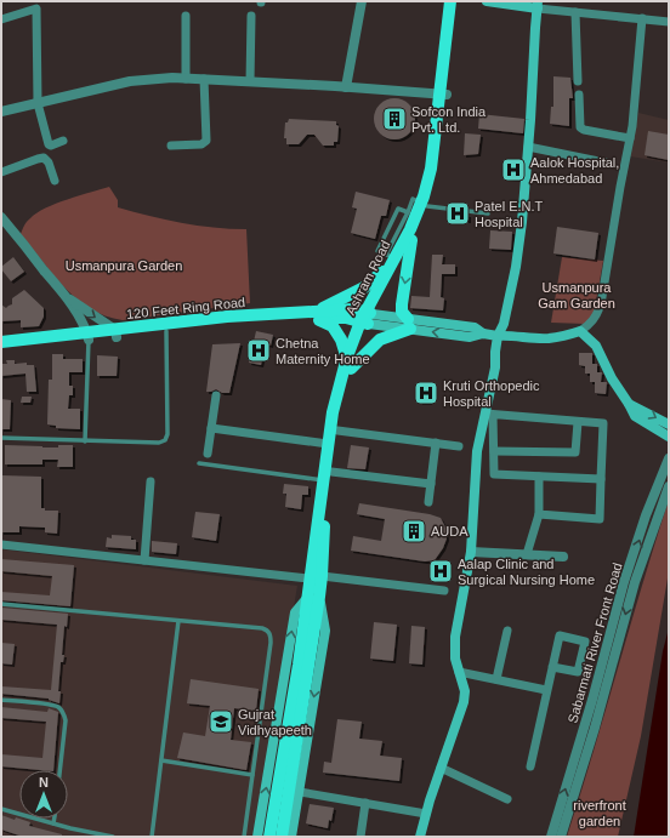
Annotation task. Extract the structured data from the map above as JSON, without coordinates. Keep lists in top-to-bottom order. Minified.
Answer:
{"streets":{"main road":["Ashram Road","120 Feet Ring Road"],"street":["Sabarmati River Front Road"]},"crossings":[["Ashram Road","120 Feet Ring Road"]],"parks":["Usmanpura Garden","Usmanpura Gam Garden","riverfront garden"],"places":{"building":["Sofcon India Pvt. Ltd.","AUDA"],"hospital":["Aalok Hospital, Ahmedabad","Patel E.N.T Hospital","Chetna Maternity Home","Kruti Orthopedic Hospital","Aalap Clinic and Surgical Nursing Home"],"school or university":["Gujrat Vidhyapeeth"]},"north":"top"}
